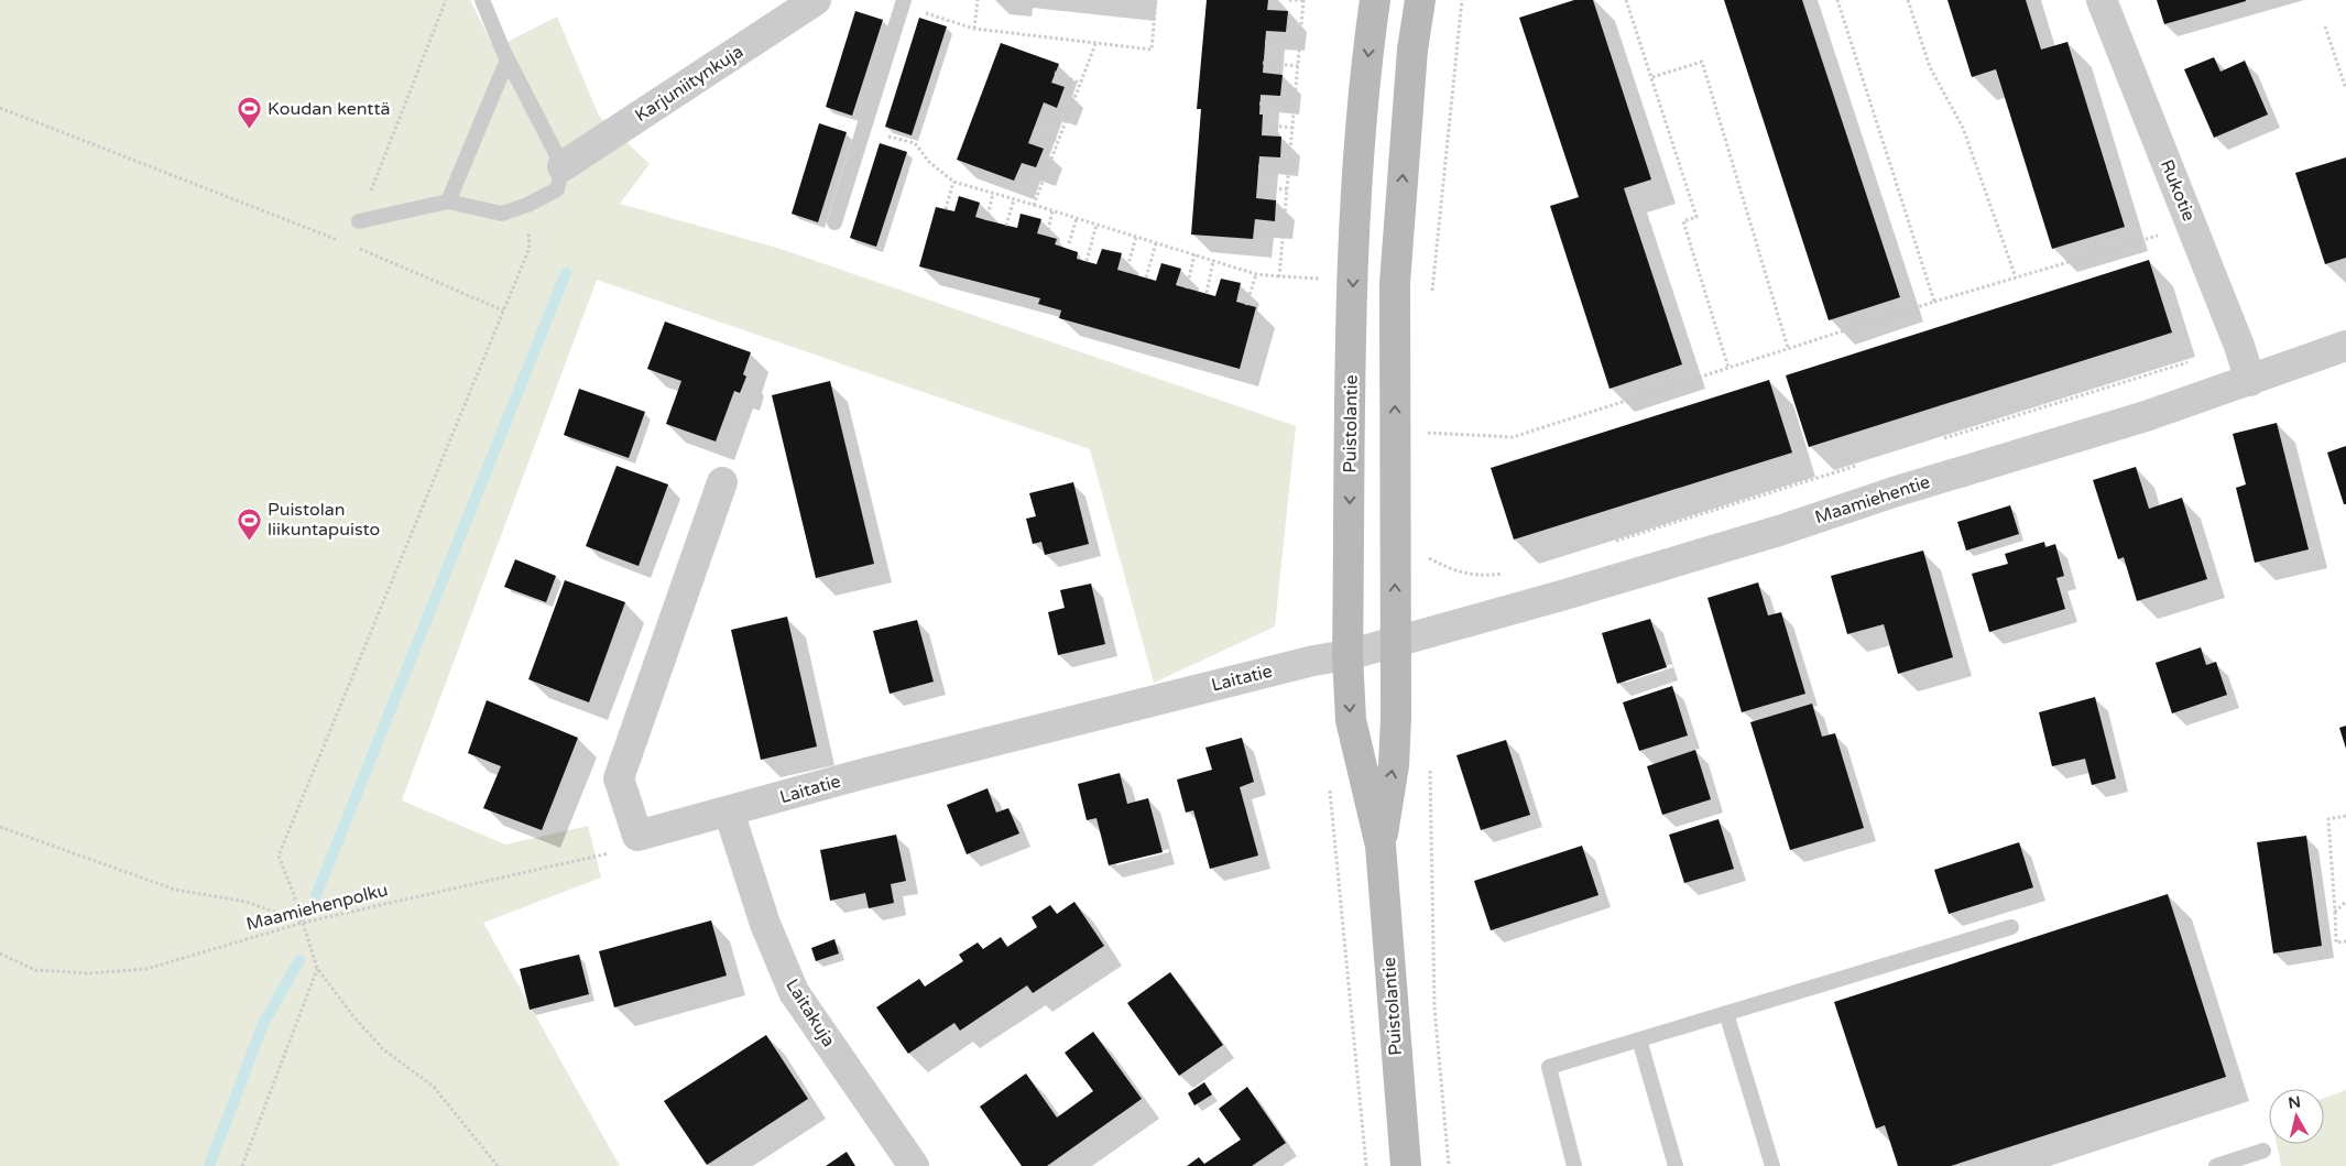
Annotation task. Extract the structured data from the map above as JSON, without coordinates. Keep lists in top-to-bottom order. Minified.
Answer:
{"streets":{"main road":["Puistolantie"],"street":["Karjuniitynkuja","Rukotie","Maamiehentie","Laitatie","Laitakuja"],"path":["Maamiehenpolku"]},"crossings":[["Rukotie","Maamiehentie"],["Puistolantie","Maamiehentie"],["Puistolantie","Laitatie"],["Maamiehentie","Laitatie"],["Laitatie","Maamiehenpolku"],["Laitatie","Laitakuja"]],"places":{"sports":["Koudan kenttä","Puistolan liikuntapuisto"]},"north":"top"}
